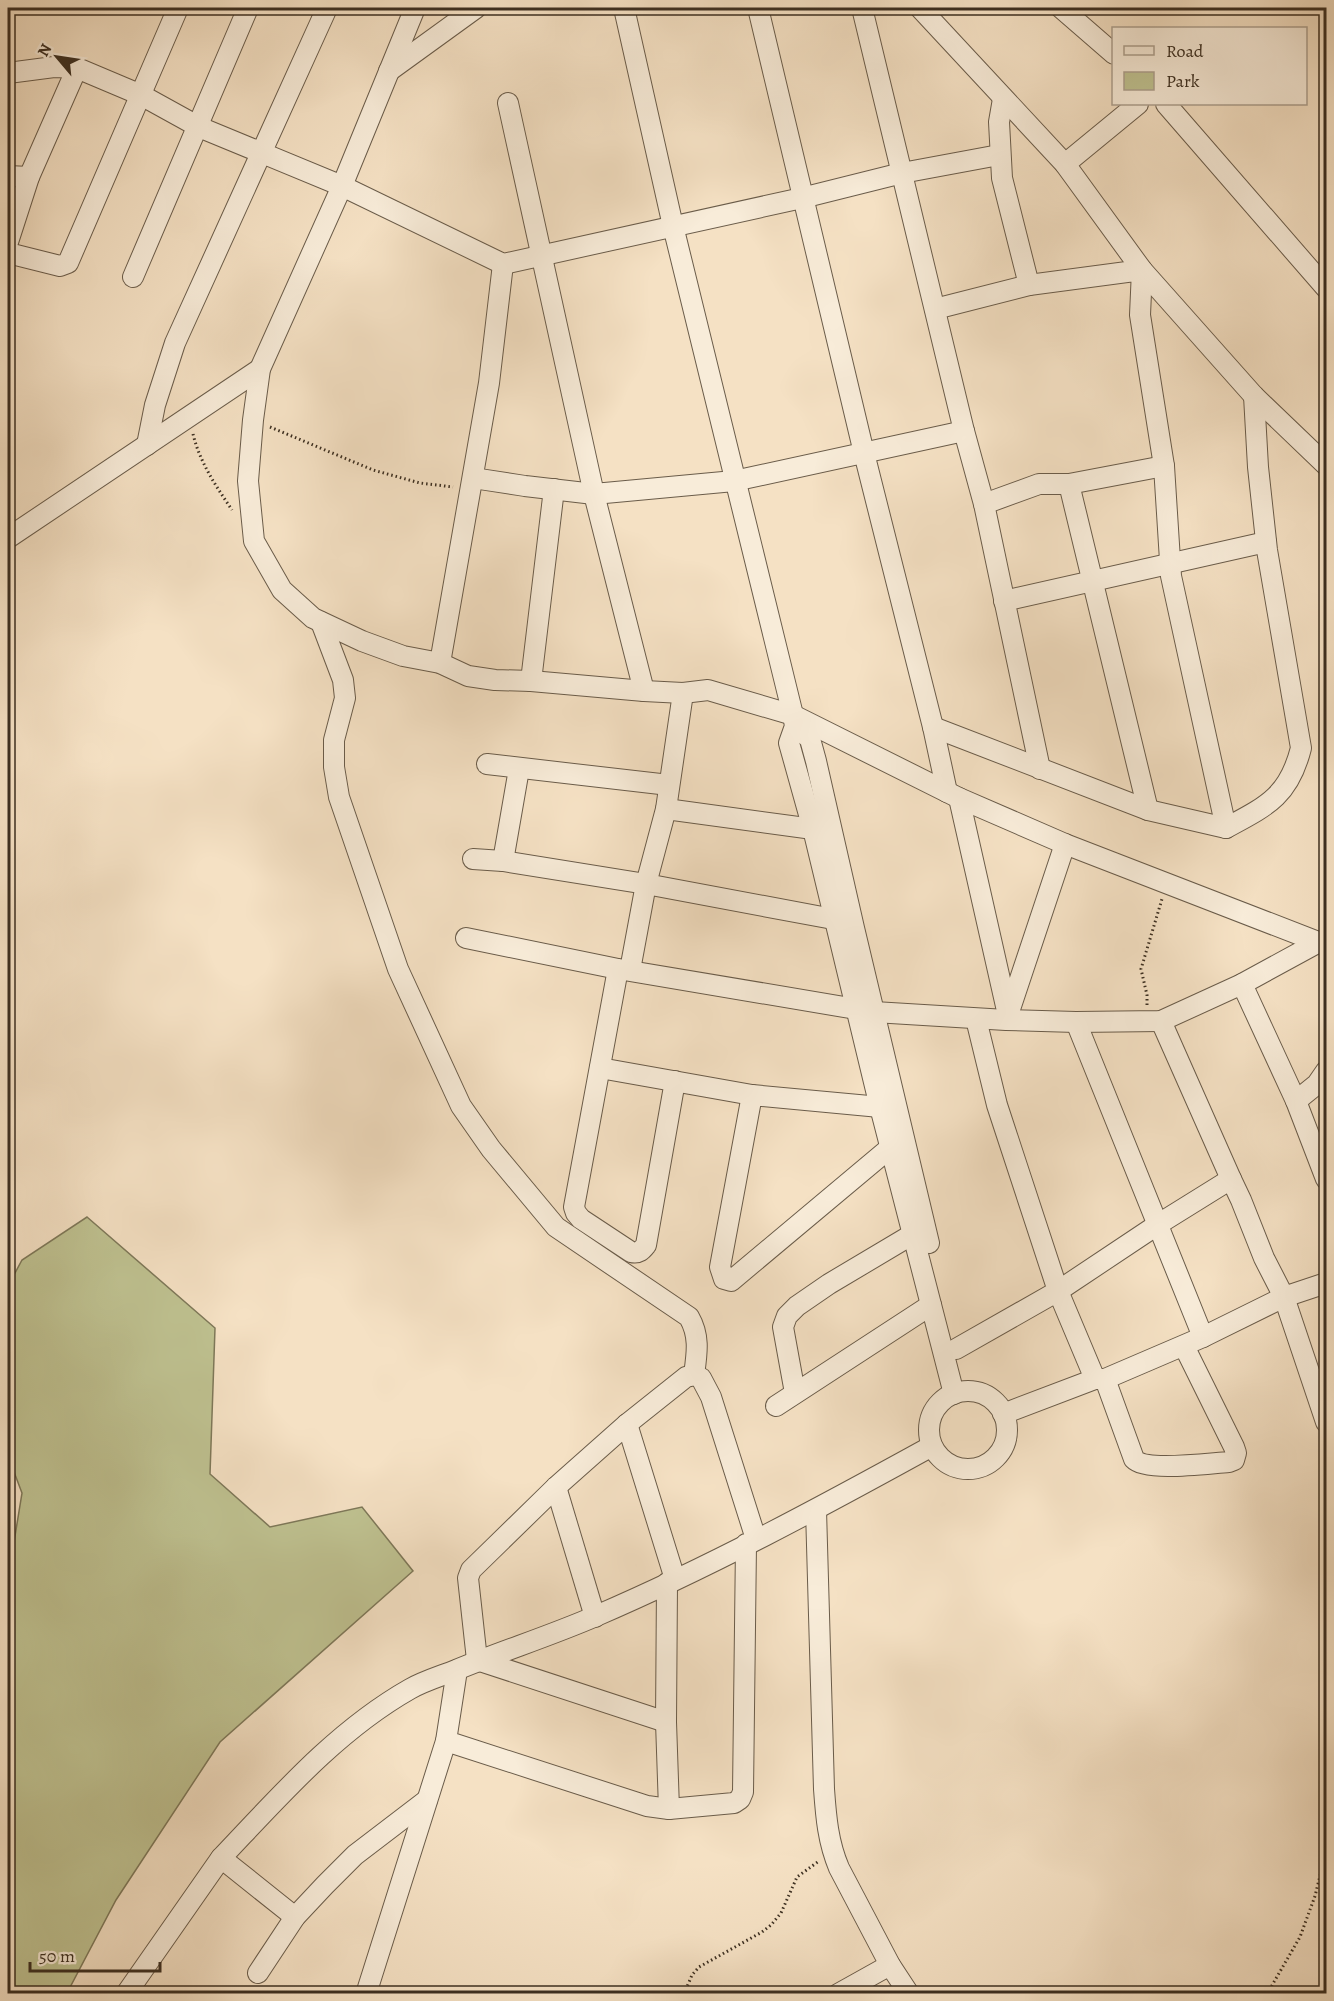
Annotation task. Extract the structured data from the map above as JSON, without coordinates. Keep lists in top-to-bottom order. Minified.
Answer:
{"legend":["Road","Park"],"scale_bar":"50 m","north":"top left"}
